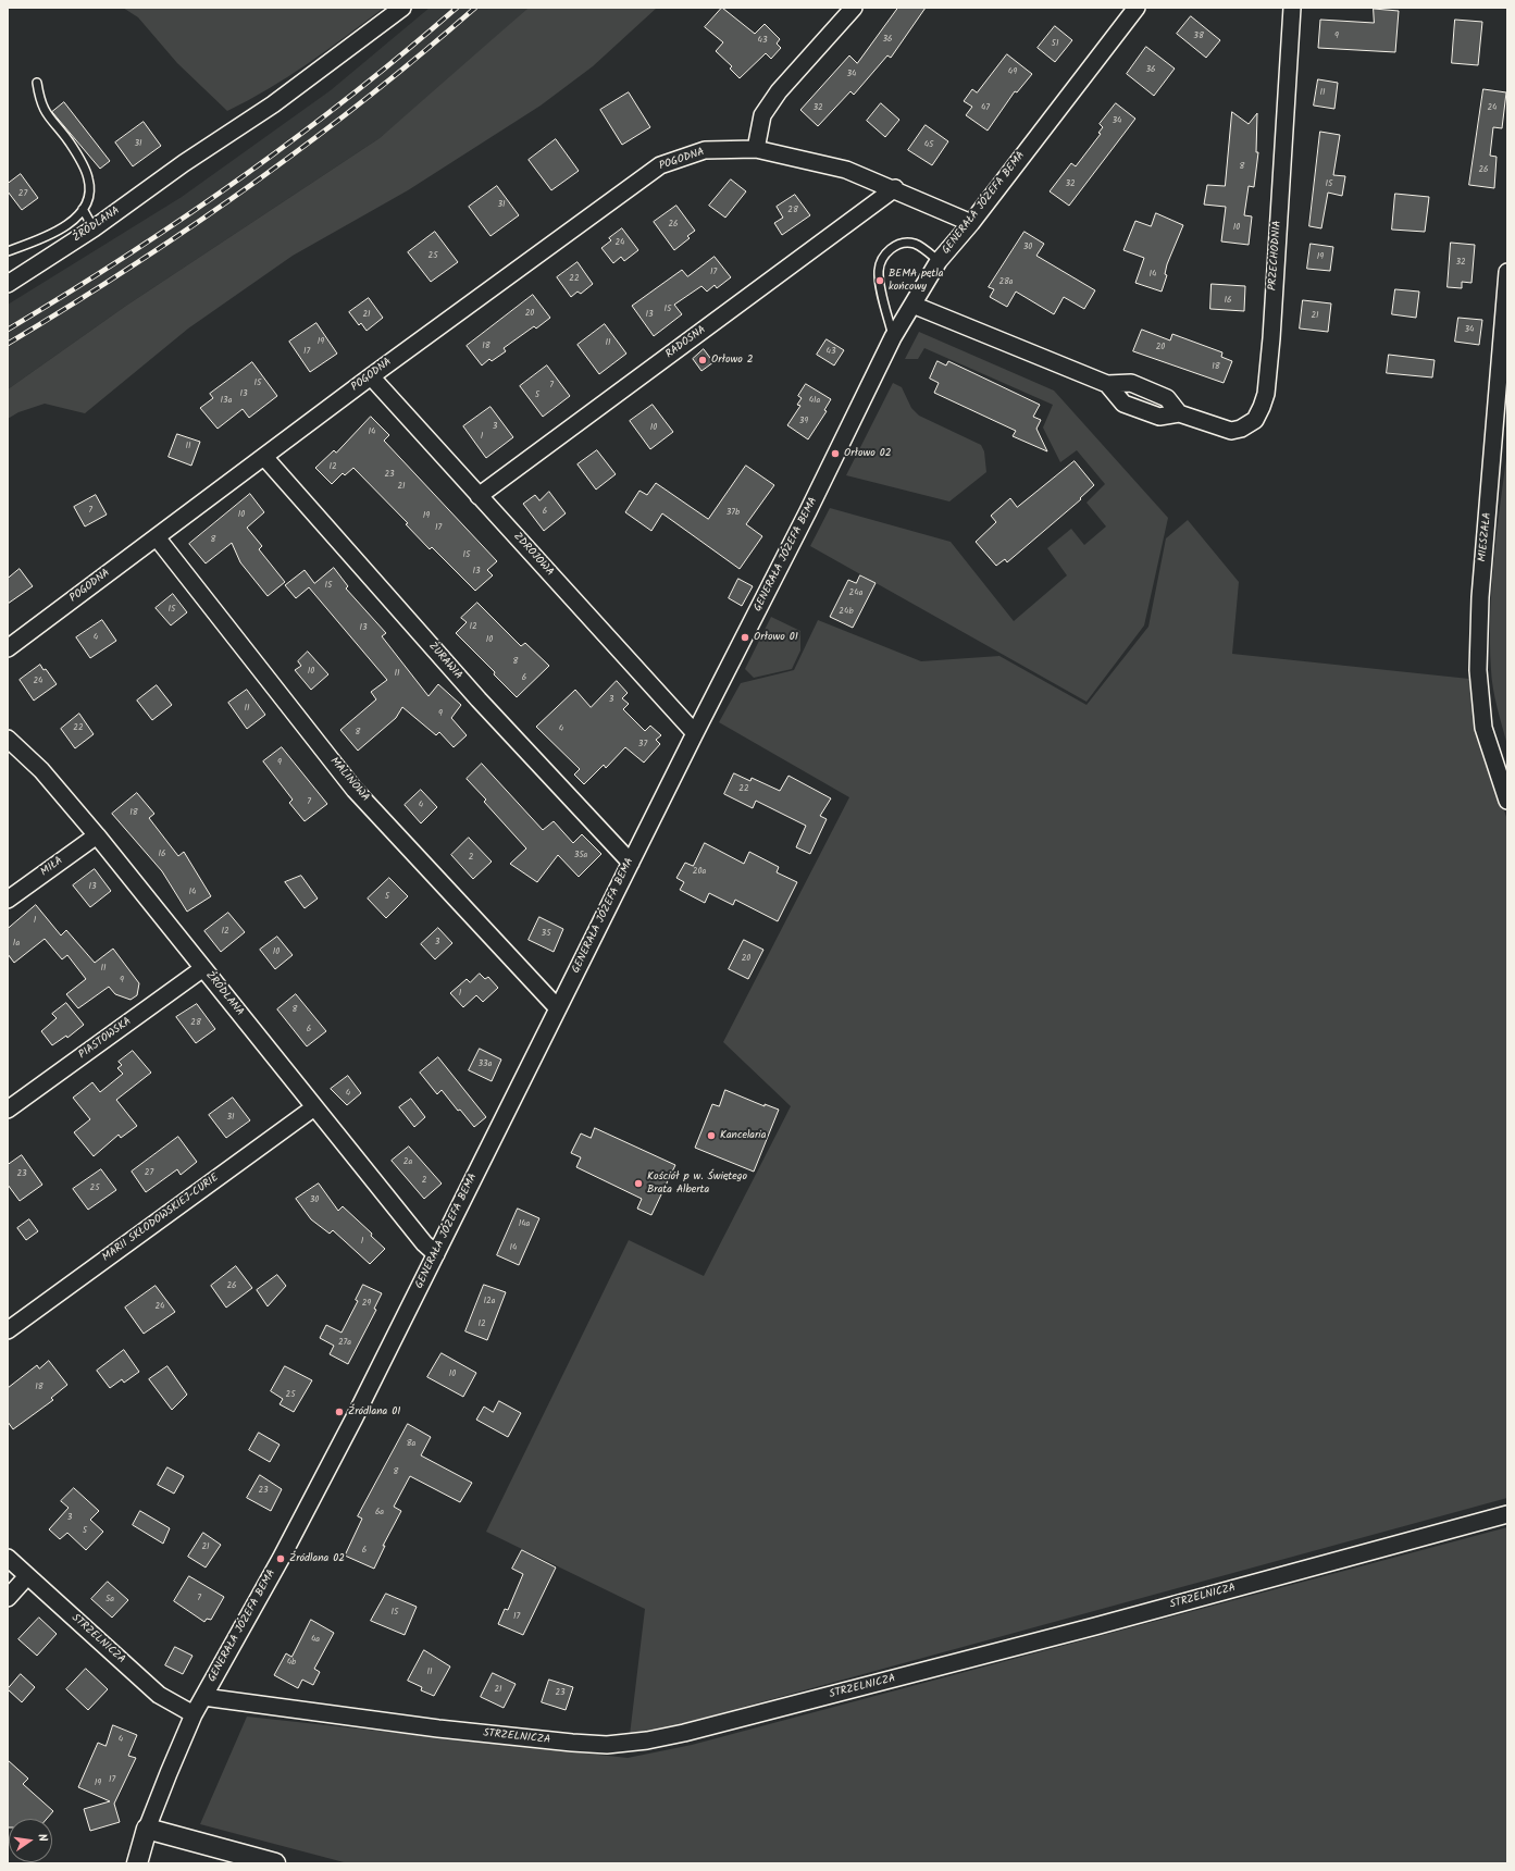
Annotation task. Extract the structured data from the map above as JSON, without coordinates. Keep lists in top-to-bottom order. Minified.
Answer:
{"streets":{"street":["POGODNA","GENERAŁA JÓZEFA BEMA","ŹRÓDLANA","PRZECHODNIA","RADOSNA","MIESZAŁA","ZDROJOWA","ŻURAWIA","MALINOWA","MIŁA","PIASTOWSKA","MARII SKŁODOWSKIEJ-CURIE","STRZELNICZA"]},"crossings":[["POGODNA","GENERAŁA JÓZEFA BEMA"],["POGODNA","RADOSNA"],["POGODNA","ZDROJOWA"],["POGODNA","ŻURAWIA"],["POGODNA","MALINOWA"],["GENERAŁA JÓZEFA BEMA","ŹRÓDLANA"],["GENERAŁA JÓZEFA BEMA","PRZECHODNIA"],["GENERAŁA JÓZEFA BEMA","ZDROJOWA"],["GENERAŁA JÓZEFA BEMA","ŻURAWIA"],["GENERAŁA JÓZEFA BEMA","MALINOWA"],["GENERAŁA JÓZEFA BEMA","STRZELNICZA"],["ŹRÓDLANA","MIŁA"],["ŹRÓDLANA","PIASTOWSKA"],["ŹRÓDLANA","MARII SKŁODOWSKIEJ-CURIE"],["RADOSNA","ZDROJOWA"]],"places":["BEMA pętla końcowy","Orłowo 2","Orłowo 02","Orłowo 01","Kancelaria","Kościół p w. Świętego Brata Alberta","Źródlana 01","Źródlana 02"],"house_numbers":["38","9","36","43","51","36","49","34","11","32","47","24","34","31","45","8","26","32","15","27","31","28","26","10","24","30","25","19","32","17","14","22","28a","16","15","20","21","13","21","34","19","11","18","20","17","43","18","15","7","13","5","13a","41a","39","3","10","14","1","11","12","23","21","7","6","37b","10","19","17","8","15","13","15","24a","15","24b","12","13","4","10","8","10","11","6","24","3","11","9","22","4","8","37","9","22","7","4","18","16","35a","2","20a","13","14","5","1","12","35","3","1a","10","20","11","9","1","8","28","6","33a","4","31","2a","27","23","2","25","30","14a","1","14","26","12a","29","24","12","27a","10","18","25","8a","8","23","6a","3","5","21","6","7","5a","15","17","4a","4b","11","21","23","4","17","19"],"north":"right"}
